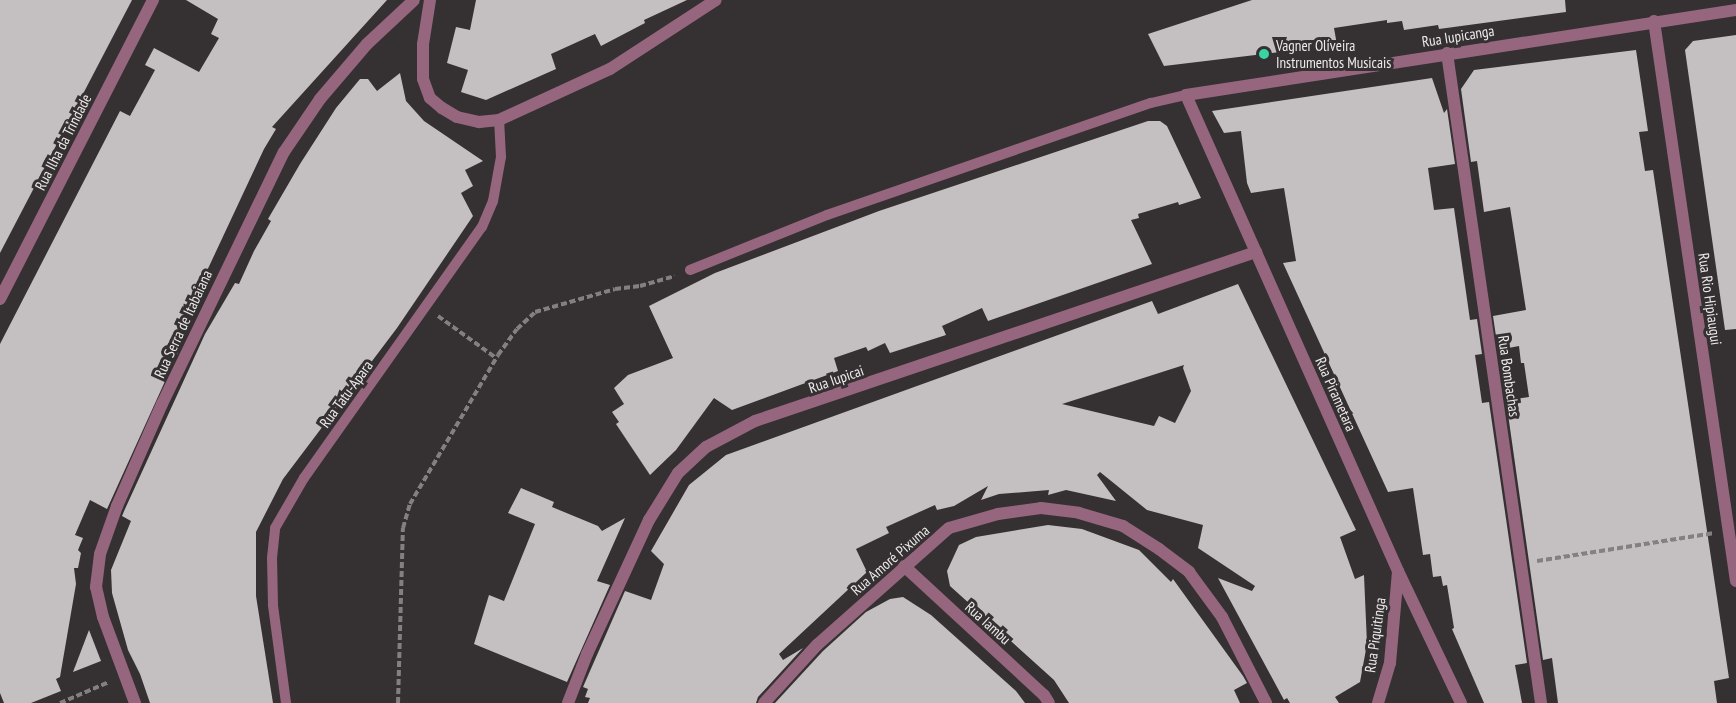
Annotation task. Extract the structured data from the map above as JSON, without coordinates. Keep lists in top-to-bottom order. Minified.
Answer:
{"streets":{"street":["Rua Iupicanga","Rua Ilha da Trindade","Rua Rio Hipiaugui","Rua Serra de Itabaiana","Rua Bombachas","Rua Iupicai","Rua Pirametara","Rua Amoré Pixuma","Rua Iambu","Rua Piquitinga"],"lane":["Rua Tatu-Apara"]},"crossings":[["Rua Iupicanga","Rua Rio Hipiaugui"],["Rua Iupicanga","Rua Bombachas"],["Rua Iupicanga","Rua Pirametara"],["Rua Iupicai","Rua Pirametara"],["Rua Pirametara","Rua Piquitinga"],["Rua Amoré Pixuma","Rua Iambu"]],"places":["Vagner Oliveira Instrumentos Musicais"]}
